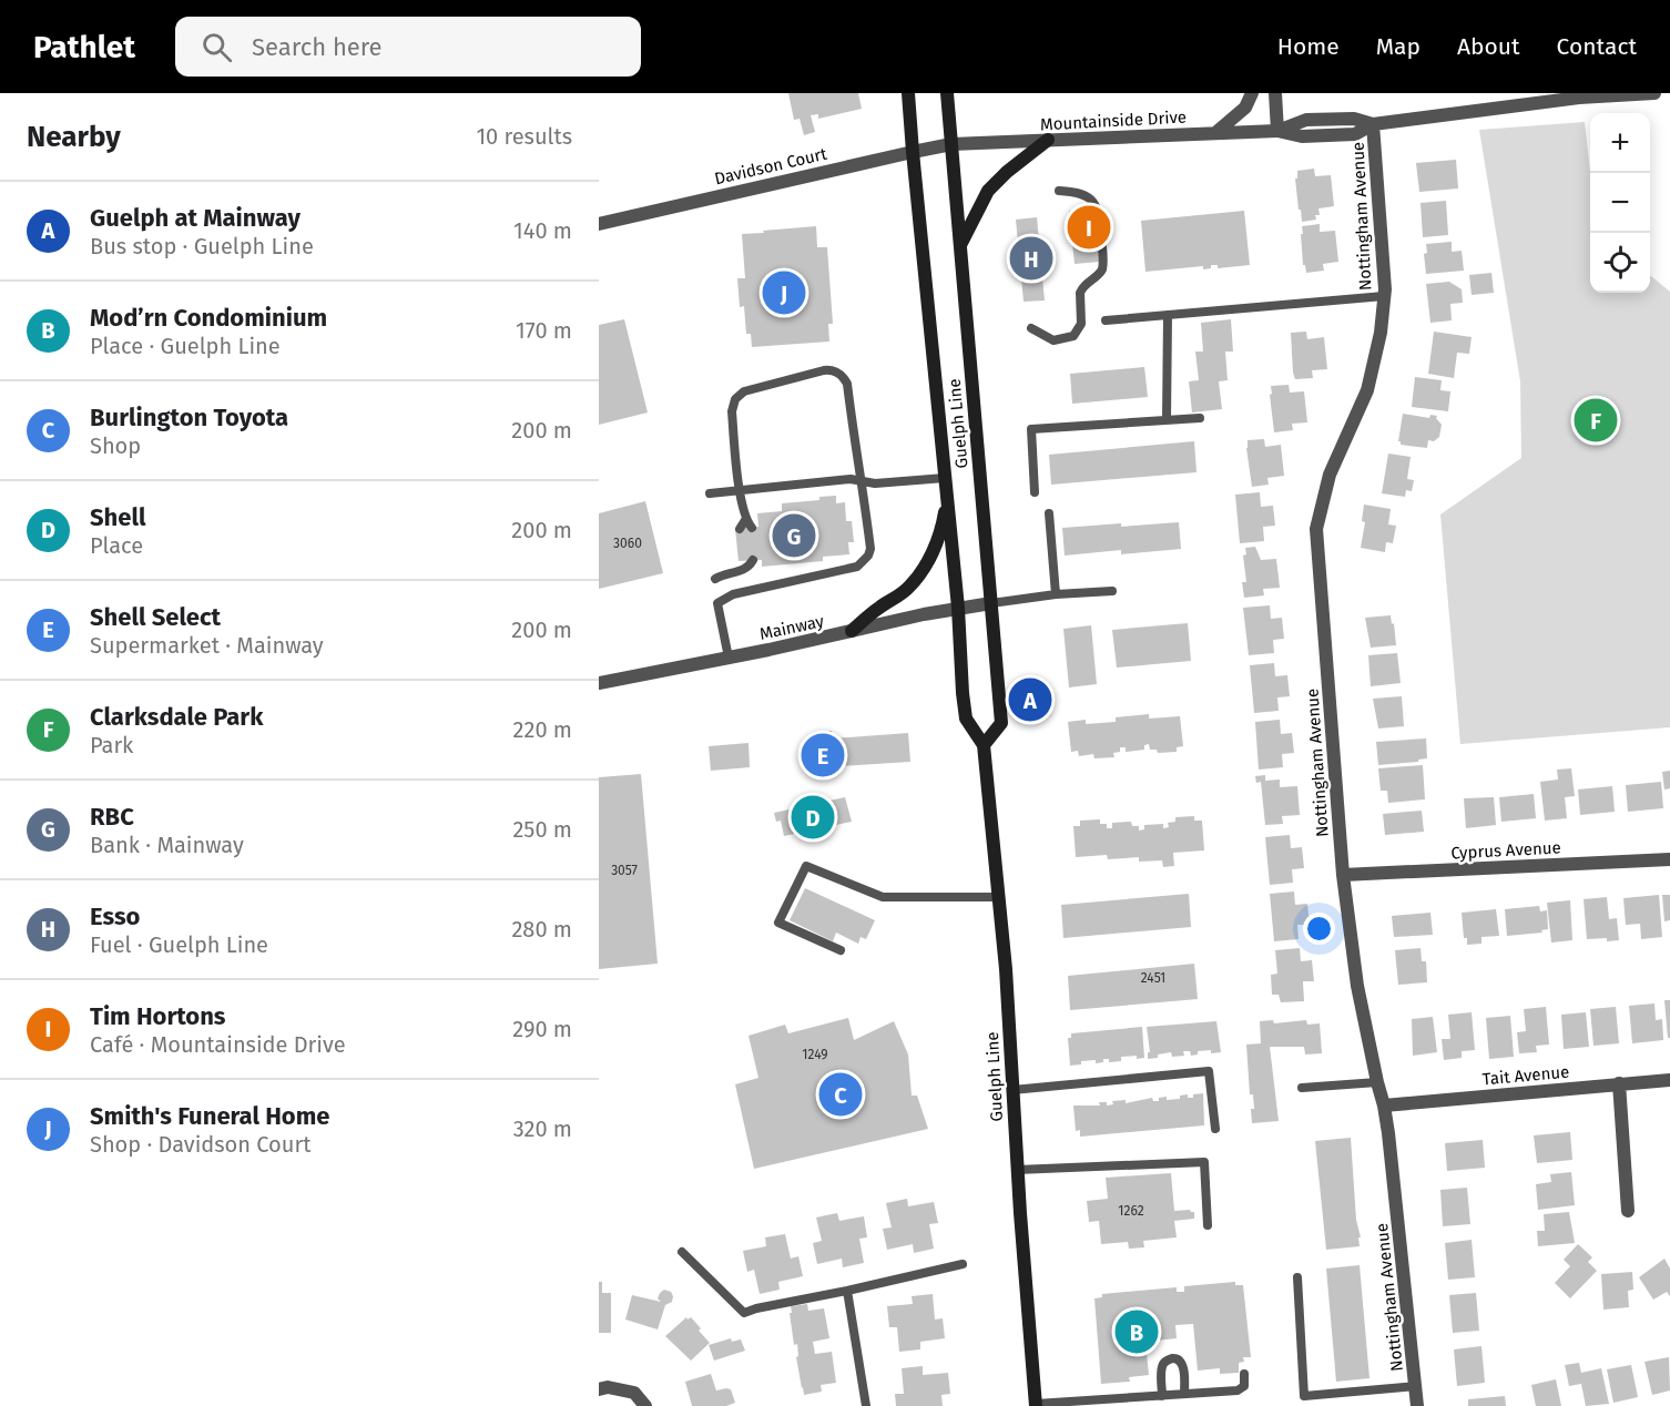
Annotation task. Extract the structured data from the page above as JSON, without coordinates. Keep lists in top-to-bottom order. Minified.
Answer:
{"streets":{"main road":["Guelph Line"],"street":["Mountainside Drive","Davidson Court","Nottingham Avenue","Mainway","Cyprus Avenue","Tait Avenue"]},"crossings":[["Mountainside Drive","Davidson Court"],["Mountainside Drive","Nottingham Avenue"],["Mountainside Drive","Guelph Line"],["Davidson Court","Guelph Line"],["Nottingham Avenue","Cyprus Avenue"],["Nottingham Avenue","Tait Avenue"],["Guelph Line","Mainway"]],"house_numbers":["3060","3057","2451","1249","1262"],"page":{"header":"Pathlet","search":"Search here","nav":["Home","Map","About","Contact"],"heading":["Nearby","10 results"],"map_buttons":["+","−"],"list":[{"mark":"A","name":"Guelph at Mainway","note":"Bus stop · Guelph Line","value":"140 m"},{"mark":"B","name":"Mod’rn Condominium","note":"Place · Guelph Line","value":"170 m"},{"mark":"C","name":"Burlington Toyota","note":"Shop","value":"200 m"},{"mark":"D","name":"Shell","note":"Place","value":"200 m"},{"mark":"E","name":"Shell Select","note":"Supermarket · Mainway","value":"200 m"},{"mark":"F","name":"Clarksdale Park","note":"Park","value":"220 m"},{"mark":"G","name":"RBC","note":"Bank · Mainway","value":"250 m"},{"mark":"H","name":"Esso","note":"Fuel · Guelph Line","value":"280 m"},{"mark":"I","name":"Tim Hortons","note":"Café · Mountainside Drive","value":"290 m"},{"mark":"J","name":"Smith's Funeral Home","note":"Shop · Davidson Court","value":"320 m"}],"pins":["I","H","J","F","G","A","E","D","C","B"]}}
